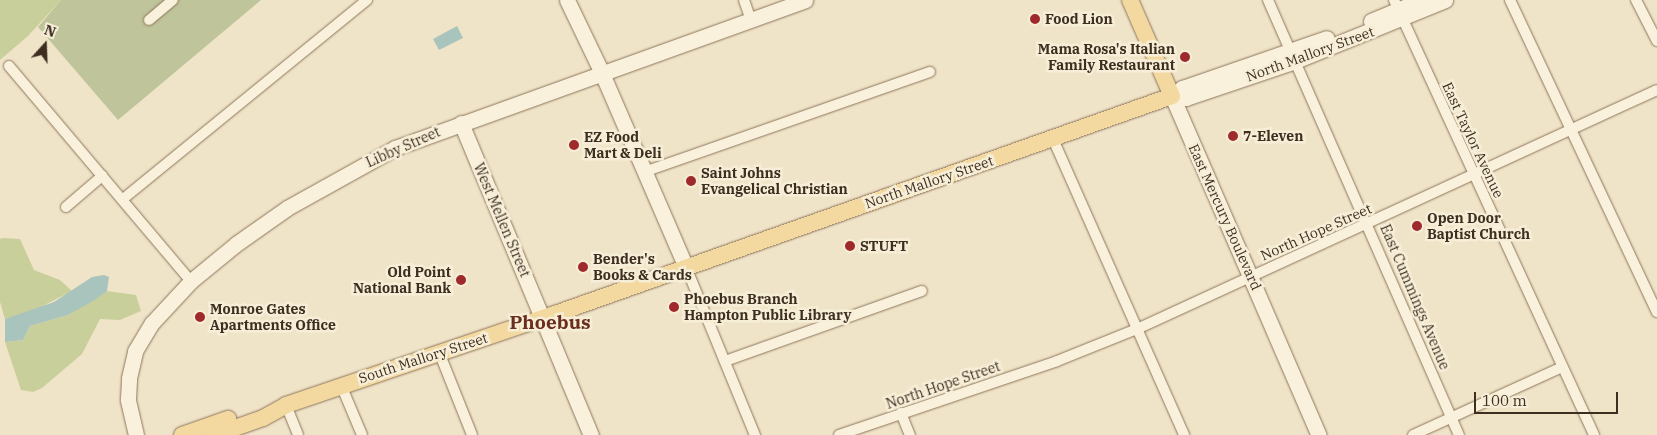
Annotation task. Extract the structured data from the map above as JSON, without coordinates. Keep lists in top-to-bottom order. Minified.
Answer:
{"streets":{"main road":["North Mallory Street","Libby Street","East Mercury Boulevard","West Mellen Street","South Mallory Street"],"street":["East Taylor Avenue","North Hope Street","East Cummings Avenue"]},"crossings":[["North Mallory Street","East Taylor Avenue"],["North Mallory Street","East Mercury Boulevard"],["North Mallory Street","East Cummings Avenue"],["North Mallory Street","South Mallory Street"],["East Taylor Avenue","North Hope Street"],["Libby Street","West Mellen Street"],["East Mercury Boulevard","North Hope Street"],["West Mellen Street","South Mallory Street"],["North Hope Street","East Cummings Avenue"]],"districts":["Phoebus"],"places":["Food Lion","Mama Rosa's Italian Family Restaurant","7-Eleven","EZ Food Mart & Deli","Saint Johns Evangelical Christian","Open Door Baptist Church","STUFT","Bender's Books & Cards","Old Point National Bank","Phoebus Branch Hampton Public Library","Monroe Gates Apartments Office"],"scale_bar":"100 m","north":"top"}
